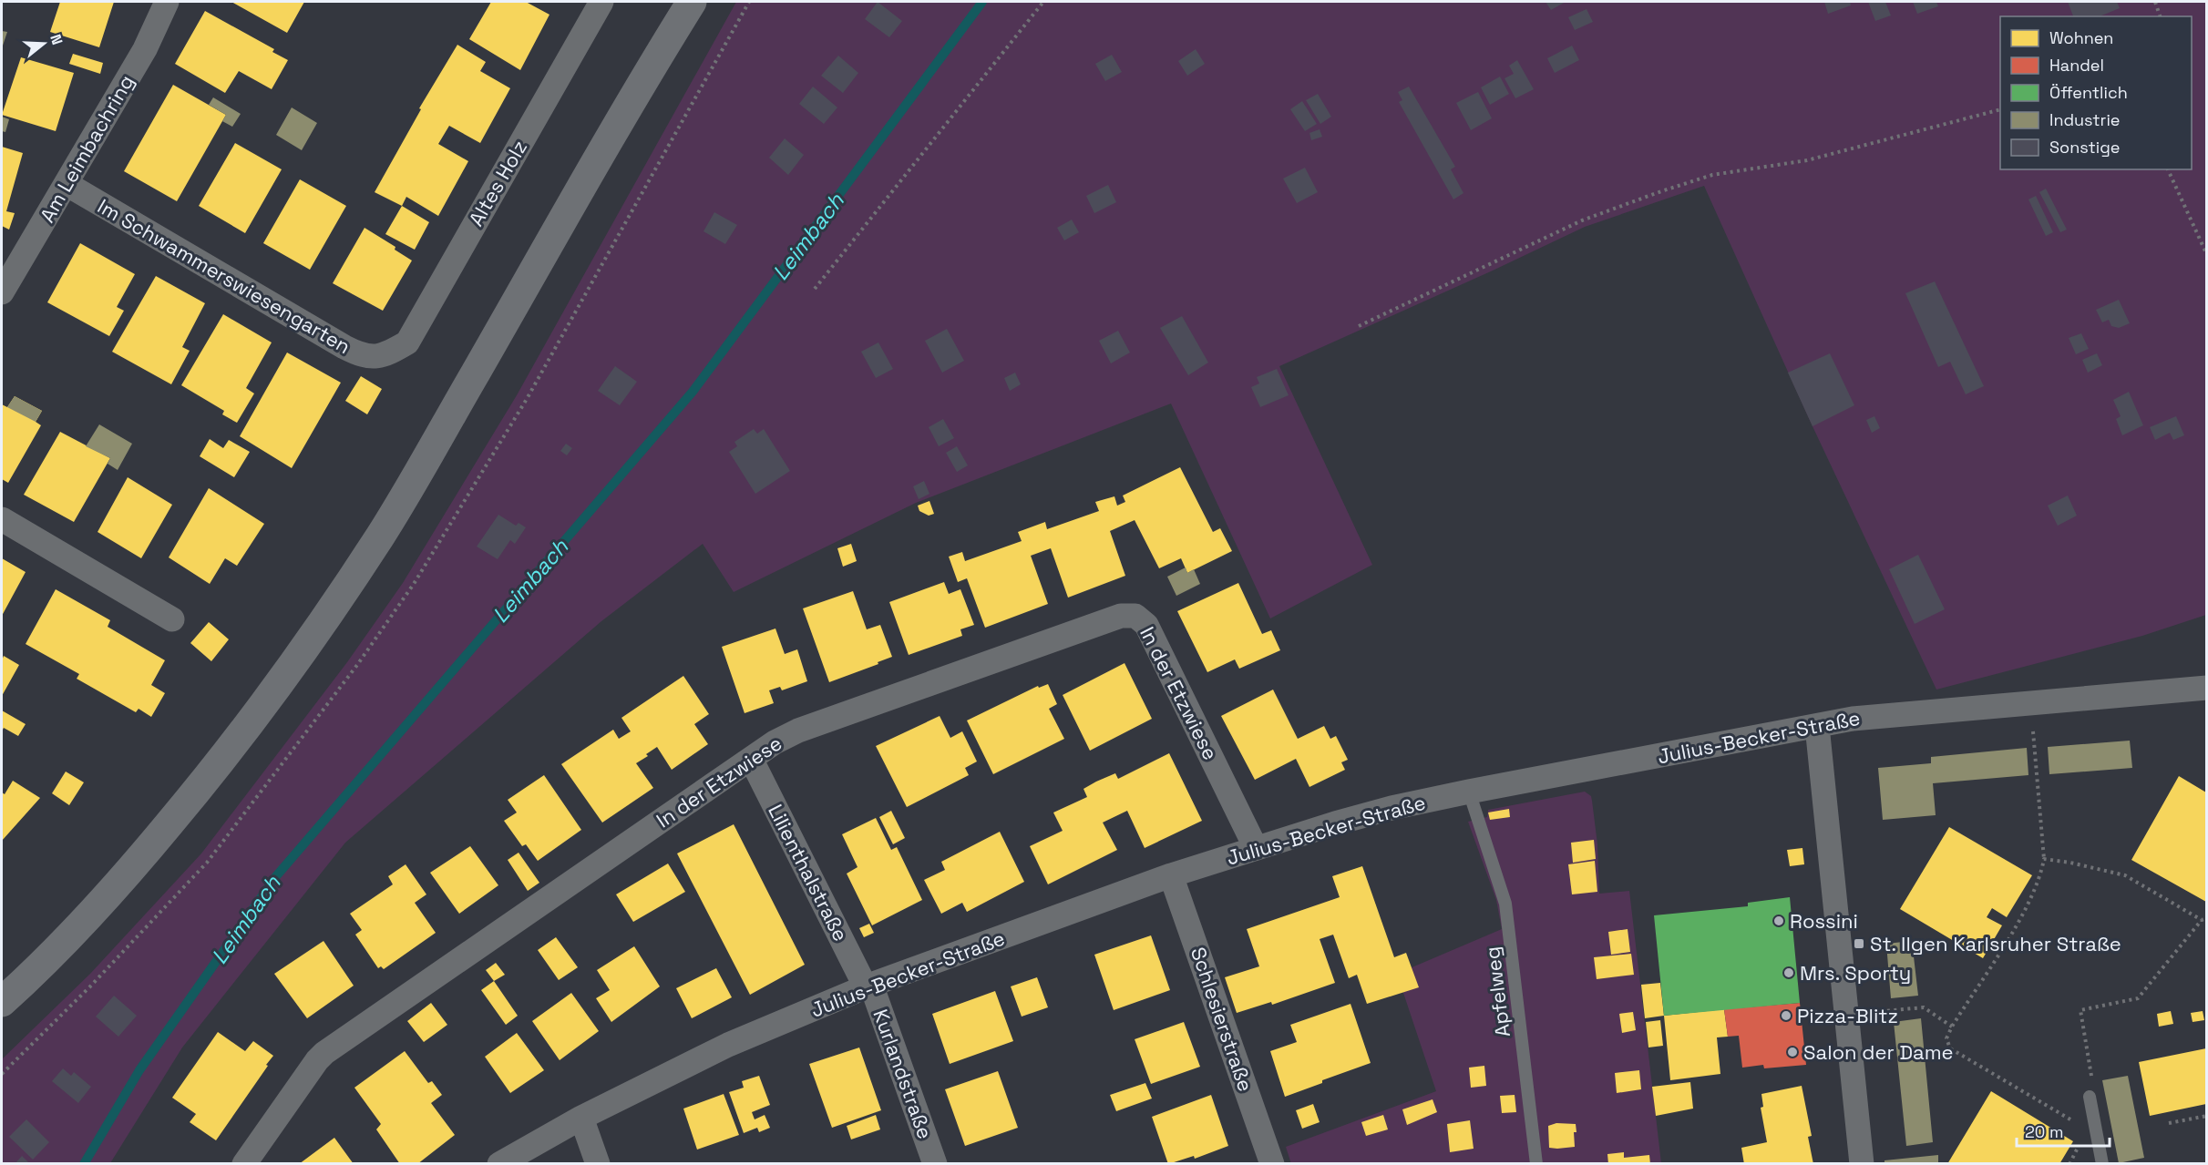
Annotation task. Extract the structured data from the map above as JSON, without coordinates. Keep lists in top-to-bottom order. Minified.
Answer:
{"streets":{"street":["Am Leimbachring","Altes Holz","Im Schwammerswiesengarten","In der Etzwiese","Julius-Becker-Straße","Lilienthalstraße","Schlesierstraße","Kurlandstraße"],"lane":["Apfelweg"]},"crossings":[["Am Leimbachring","Im Schwammerswiesengarten"],["Altes Holz","Im Schwammerswiesengarten"],["In der Etzwiese","Julius-Becker-Straße"],["In der Etzwiese","Lilienthalstraße"],["Julius-Becker-Straße","Lilienthalstraße"],["Julius-Becker-Straße","Apfelweg"],["Julius-Becker-Straße","Schlesierstraße"],["Julius-Becker-Straße","Kurlandstraße"],["Lilienthalstraße","Kurlandstraße"]],"water":["Leimbach"],"places":{"other":["Rossini","Mrs. Sporty","Pizza-Blitz","Salon der Dame"],"transit":["St. Ilgen Karlsruher Straße"]},"legend":["Wohnen","Handel","Öffentlich","Industrie","Sonstige"],"scale_bar":"20 m","north":"right"}
